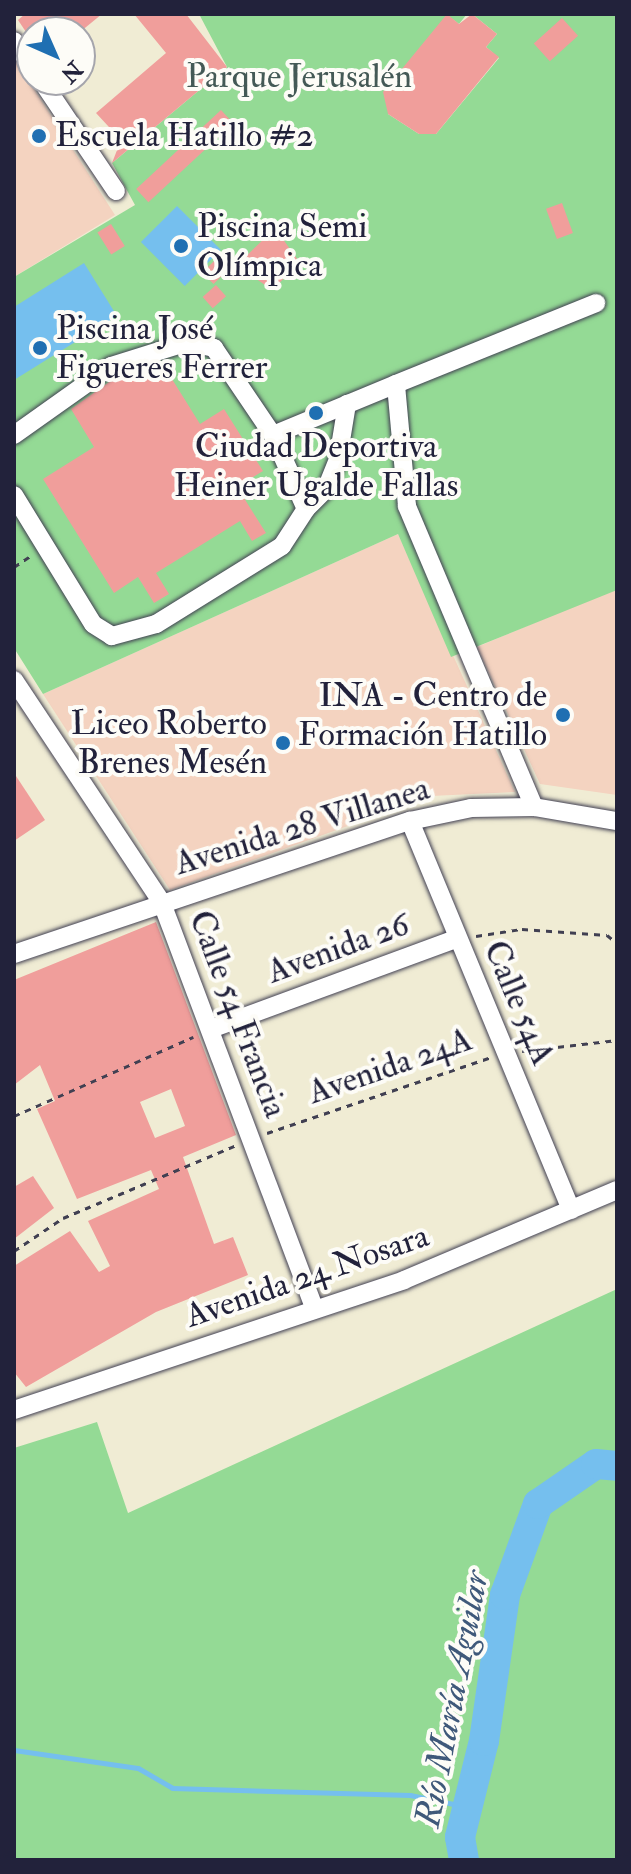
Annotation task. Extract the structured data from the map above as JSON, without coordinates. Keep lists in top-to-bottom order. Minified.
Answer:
{"streets":{"street":["Avenida 28 Villanea","Avenida 26","Calle 54A","Calle 54 Francia","Avenida 24 Nosara"],"path":["Avenida 24A"]},"crossings":[["Avenida 28 Villanea","Calle 54A"],["Avenida 28 Villanea","Calle 54 Francia"],["Avenida 26","Calle 54A"],["Avenida 26","Calle 54 Francia"],["Calle 54A","Avenida 24A"],["Calle 54A","Avenida 24 Nosara"],["Calle 54 Francia","Avenida 24A"],["Calle 54 Francia","Avenida 24 Nosara"]],"water":["Río María Aguilar"],"parks":["Parque Jerusalén"],"places":["Escuela Hatillo #2","Piscina Semi Olímpica","Piscina José Figueres Ferrer","Ciudad Deportiva Heiner Ugalde Fallas","INA - Centro de Formación Hatillo","Liceo Roberto Brenes Mesén"],"north":"bottom right"}
